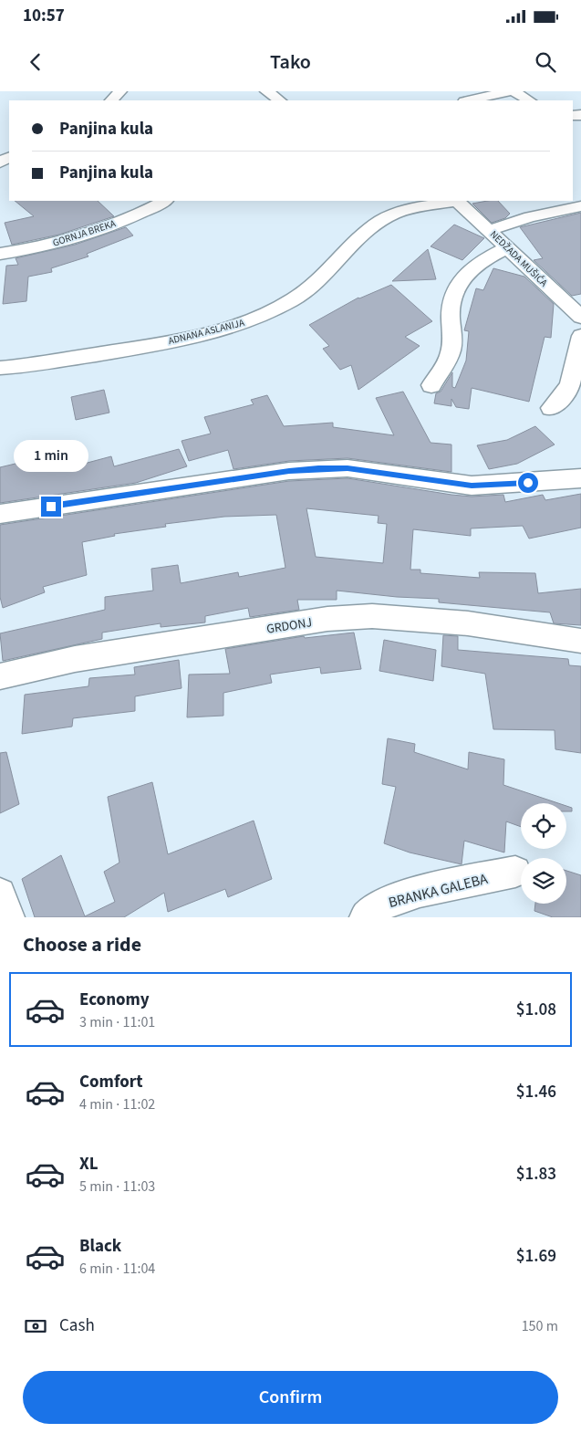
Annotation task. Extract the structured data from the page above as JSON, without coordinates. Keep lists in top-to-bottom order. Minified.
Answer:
{"streets":{"street":["GORNJA BREKA","NEDŽADA MUŠIĆA","ADNANA ASLANIJA","GRDONJ","BRANKA GALEBA"]},"page":{"status":"10:57","header":"Tako","banner":["Panjina kula","Panjina kula"],"bubble":"1 min","heading":"Choose a ride","list":[{"name":"Economy","note":"3 min · 11:01","value":"$1.08"},{"name":"Comfort","note":"4 min · 11:02","value":"$1.46"},{"name":"XL","note":"5 min · 11:03","value":"$1.83"},{"name":"Black","note":"6 min · 11:04","value":"$1.69"}],"pay":["Cash","150 m"],"buttons":"Confirm"}}
